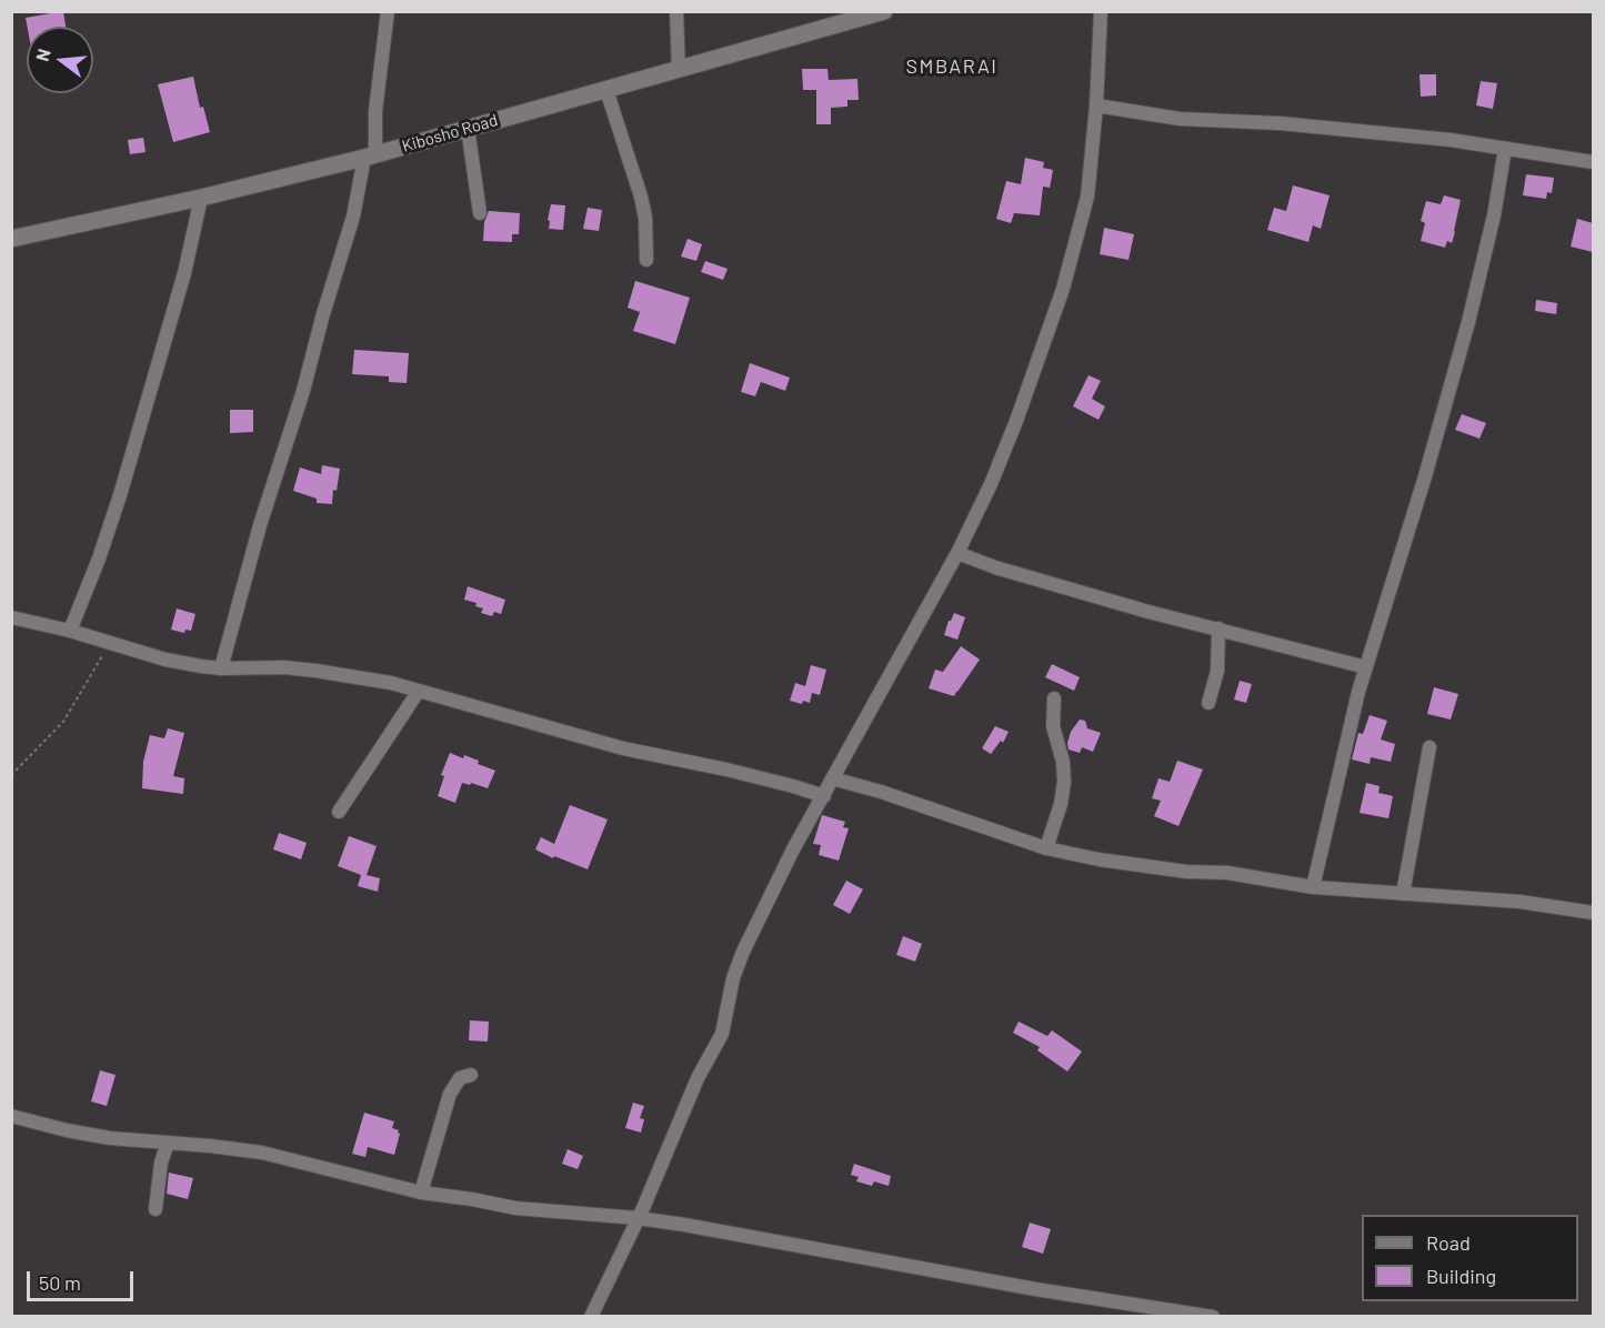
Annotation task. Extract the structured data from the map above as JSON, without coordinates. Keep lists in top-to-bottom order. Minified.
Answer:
{"streets":{"street":["Kibosho Road"]},"districts":["SMBARAI"],"legend":["Road","Building"],"scale_bar":"50 m","north":"left"}
